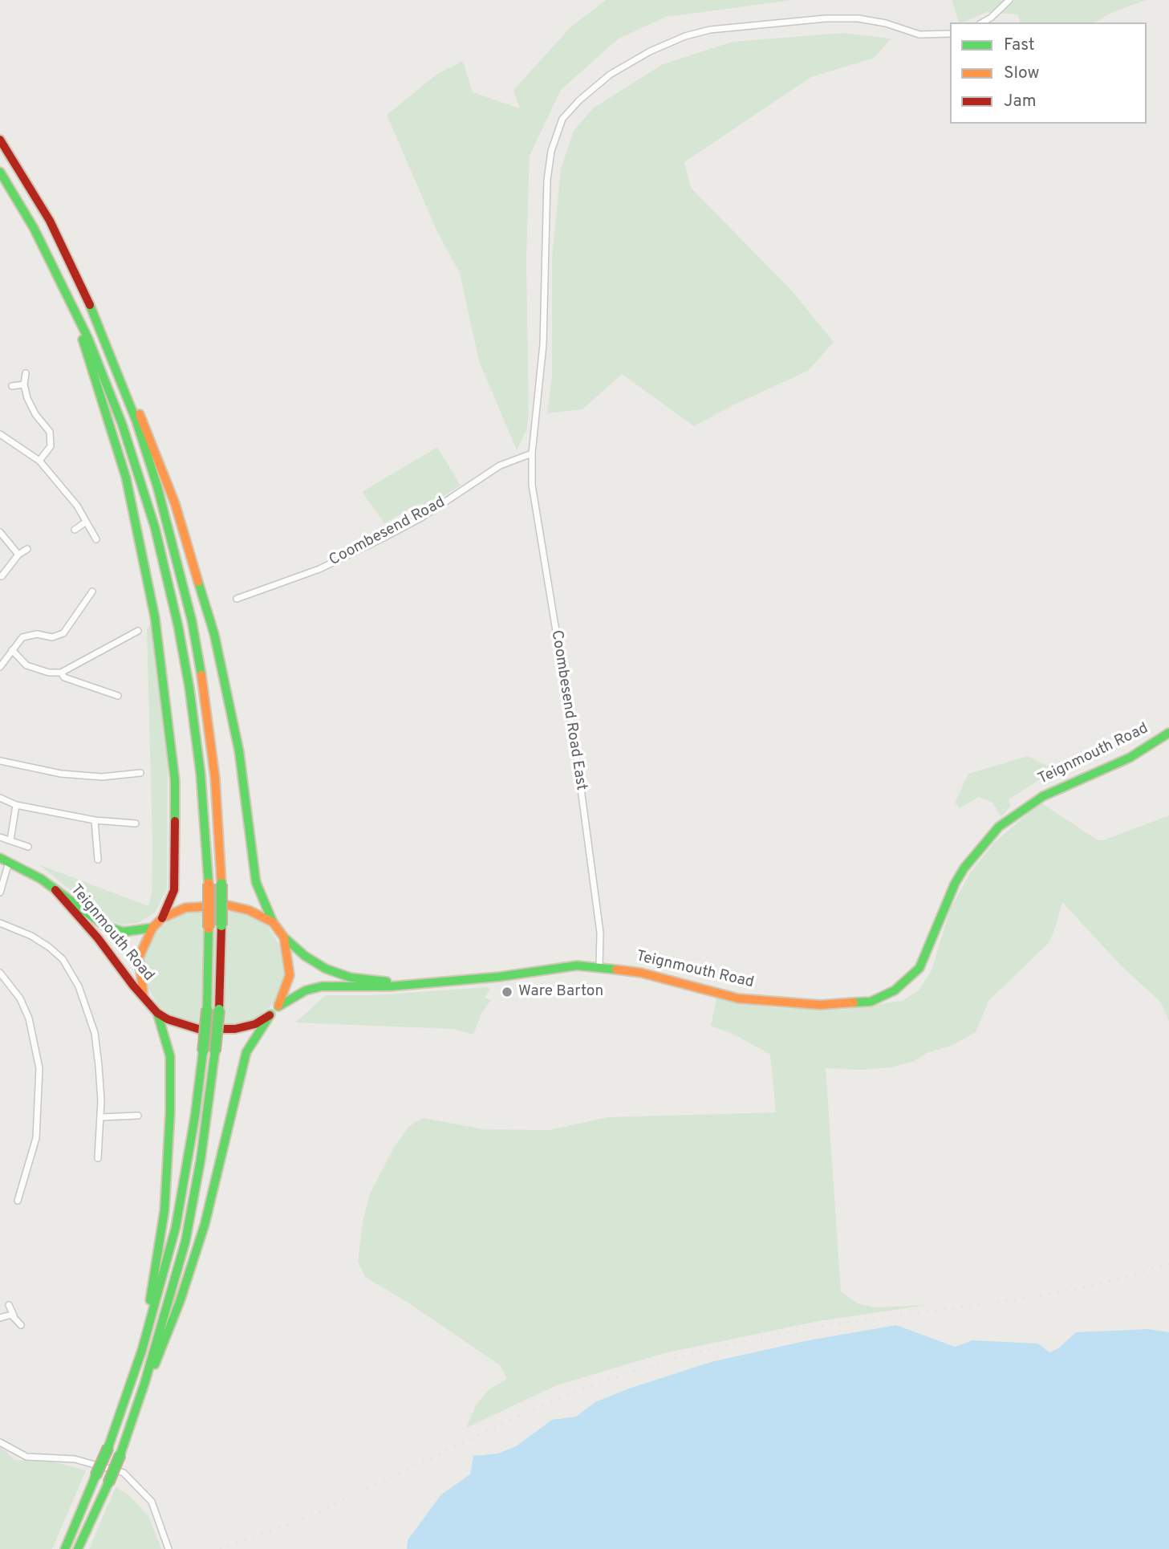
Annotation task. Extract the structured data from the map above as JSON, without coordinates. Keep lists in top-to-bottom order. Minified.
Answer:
{"streets":{"main road":["Teignmouth Road"],"street":["Coombesend Road","Coombesend Road East"]},"crossings":[["Coombesend Road","Coombesend Road East"],["Coombesend Road East","Teignmouth Road"]],"places":["Ware Barton"],"legend":["Fast","Slow","Jam"]}
